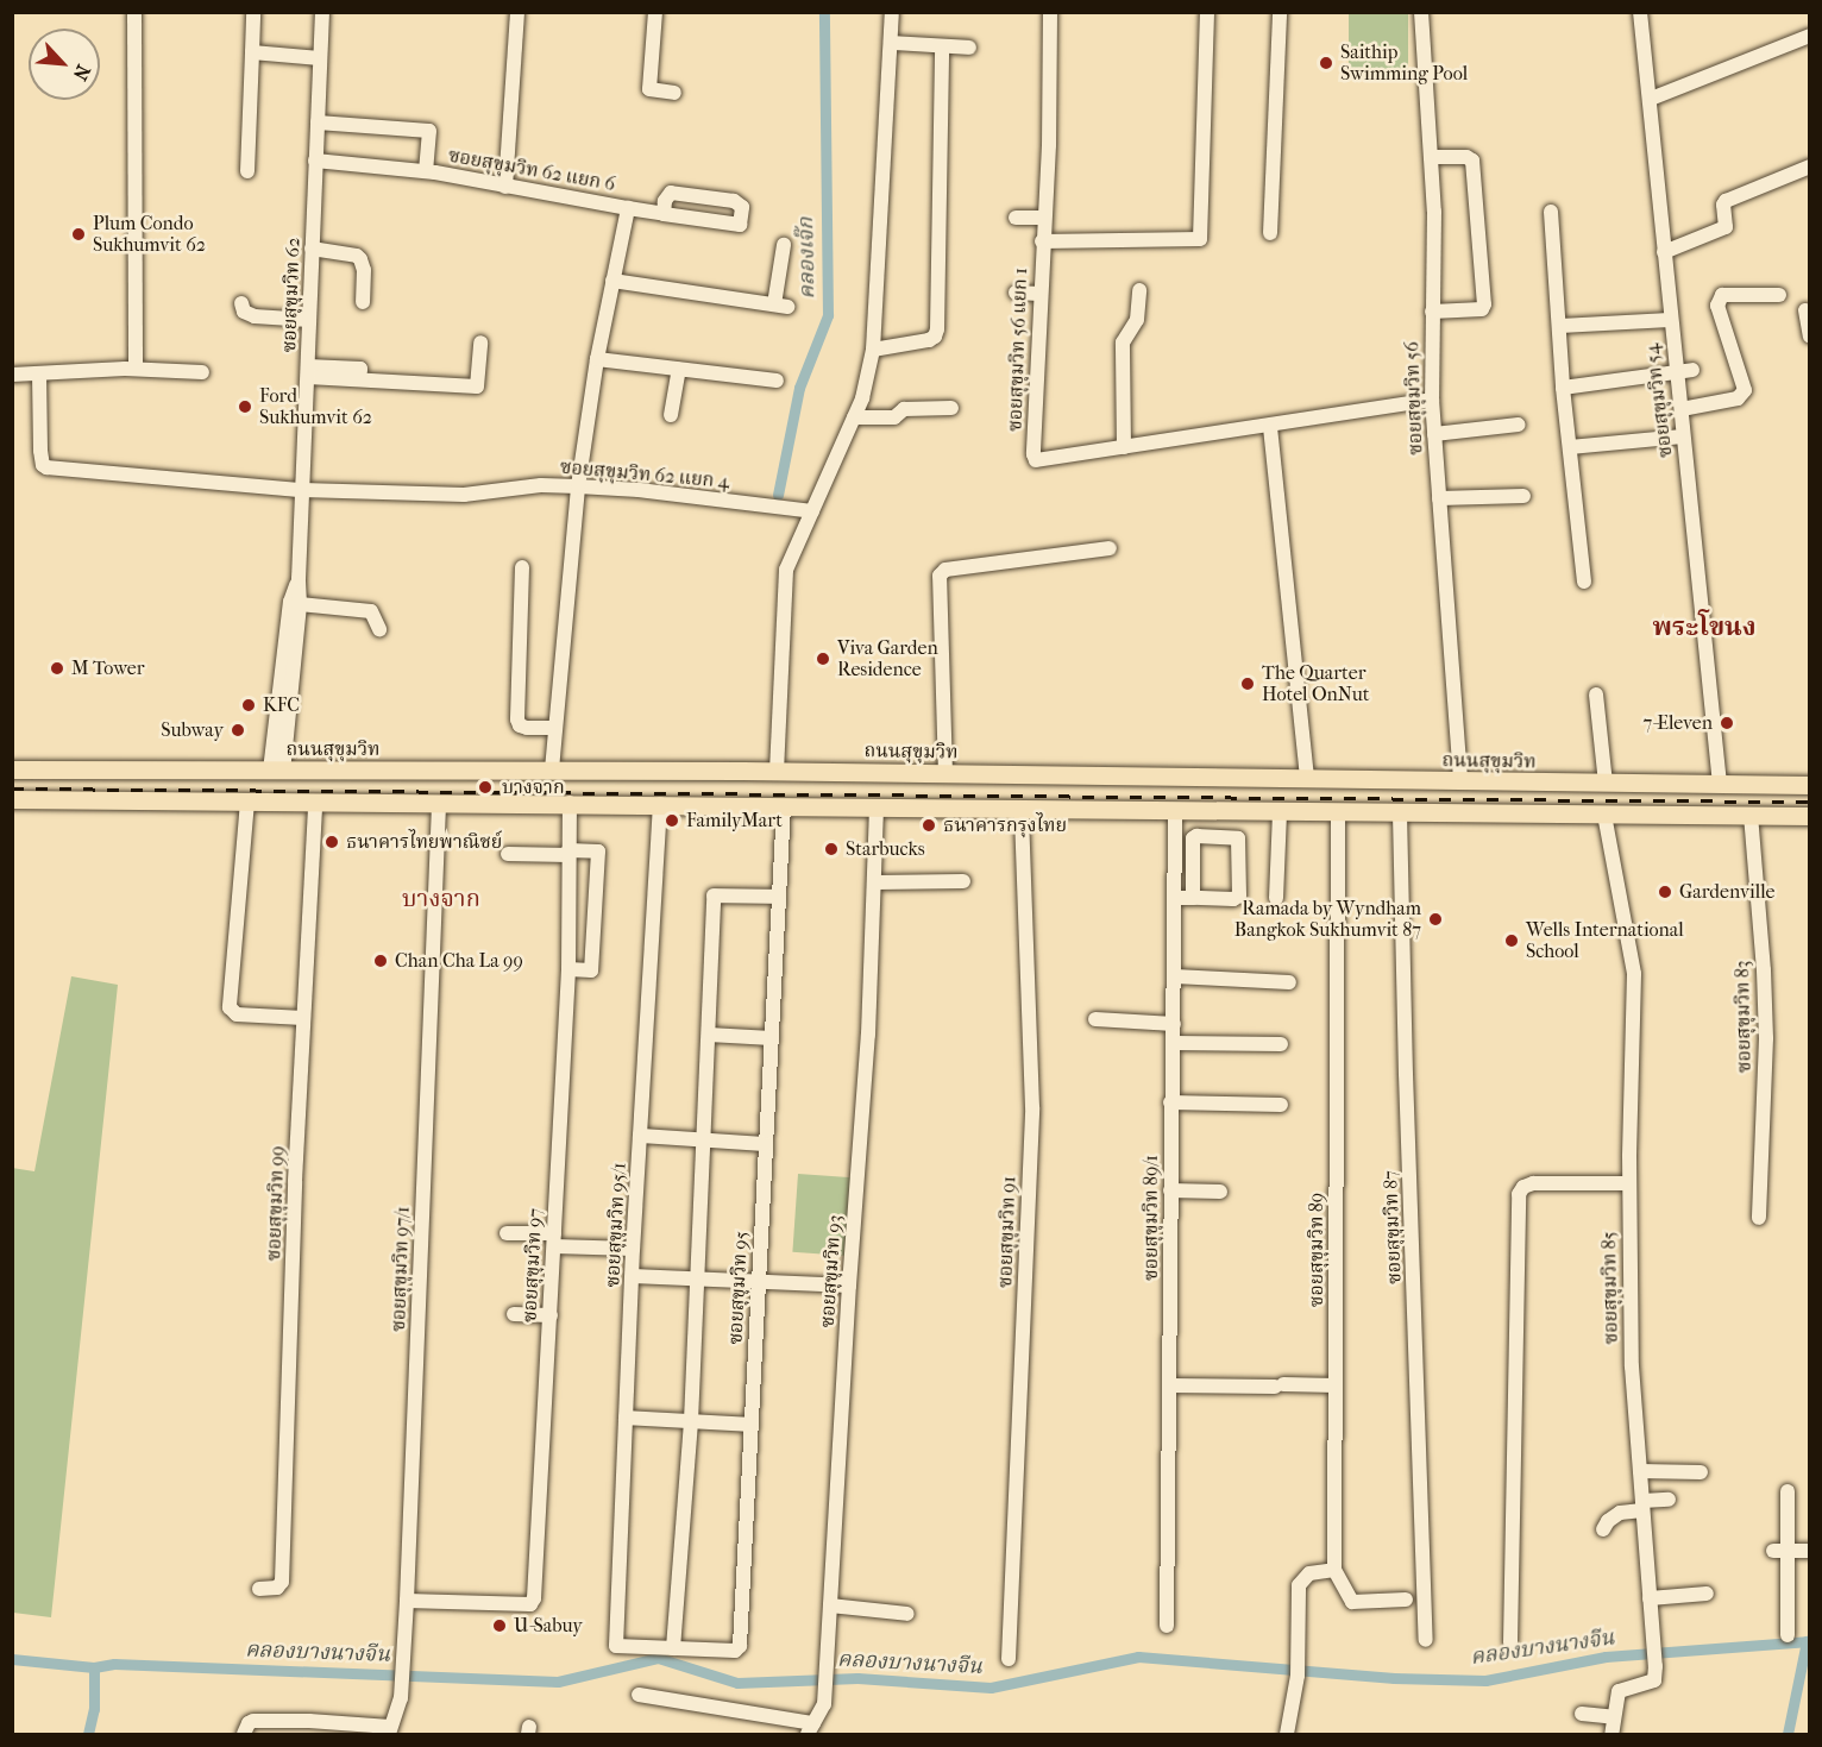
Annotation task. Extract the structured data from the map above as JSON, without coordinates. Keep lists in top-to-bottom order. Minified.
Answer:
{"streets":{"main road":["ถนนสุขุมวิท"],"street":["ซอยสุขุมวิท 62 แยก 6","ซอยสุขุมวิท 62","ซอยสุขุมวิท 56 แยก 1","ซอยสุขุมวิท 56","ซอยสุขุมวิท 54","ซอยสุขุมวิท 62 แยก 4","ซอยสุขุมวิท 83","ซอยสุขุมวิท 99","ซอยสุขุมวิท 89/1","ซอยสุขุมวิท 95/1","ซอยสุขุมวิท 87","ซอยสุขุมวิท 91","ซอยสุขุมวิท 89","ซอยสุขุมวิท 97","ซอยสุขุมวิท 97/1","ซอยสุขุมวิท 93","ซอยสุขุมวิท 95","ซอยสุขุมวิท 85"]},"crossings":[["ซอยสุขุมวิท 62 แยก 6","ซอยสุขุมวิท 62"],["ซอยสุขุมวิท 62","ซอยสุขุมวิท 62 แยก 4"],["ซอยสุขุมวิท 62","ถนนสุขุมวิท"],["ซอยสุขุมวิท 56 แยก 1","ซอยสุขุมวิท 56"],["ซอยสุขุมวิท 56","ถนนสุขุมวิท"],["ซอยสุขุมวิท 54","ถนนสุขุมวิท"],["ซอยสุขุมวิท 95/1","ซอยสุขุมวิท 95"],["ซอยสุขุมวิท 97","ซอยสุขุมวิท 97/1"]],"districts":["พระโขนง","บางจาก"],"water":["คลองเจ๊ก","คลองบางนางจีน"],"places":["Saithip Swimming Pool","Plum Condo Sukhumvit 62","Ford Sukhumvit 62","Viva Garden Residence","M Tower","The Quarter Hotel OnNut","KFC","7-Eleven","Subway","บางจาก","FamilyMart","ธนาคารกรุงไทย","ธนาคารไทยพาณิชย์","Starbucks","Gardenville","Ramada by Wyndham Bangkok Sukhumvit 87","Wells International School","Chan Cha La 99","U-Sabuy"],"north":"bottom right"}
